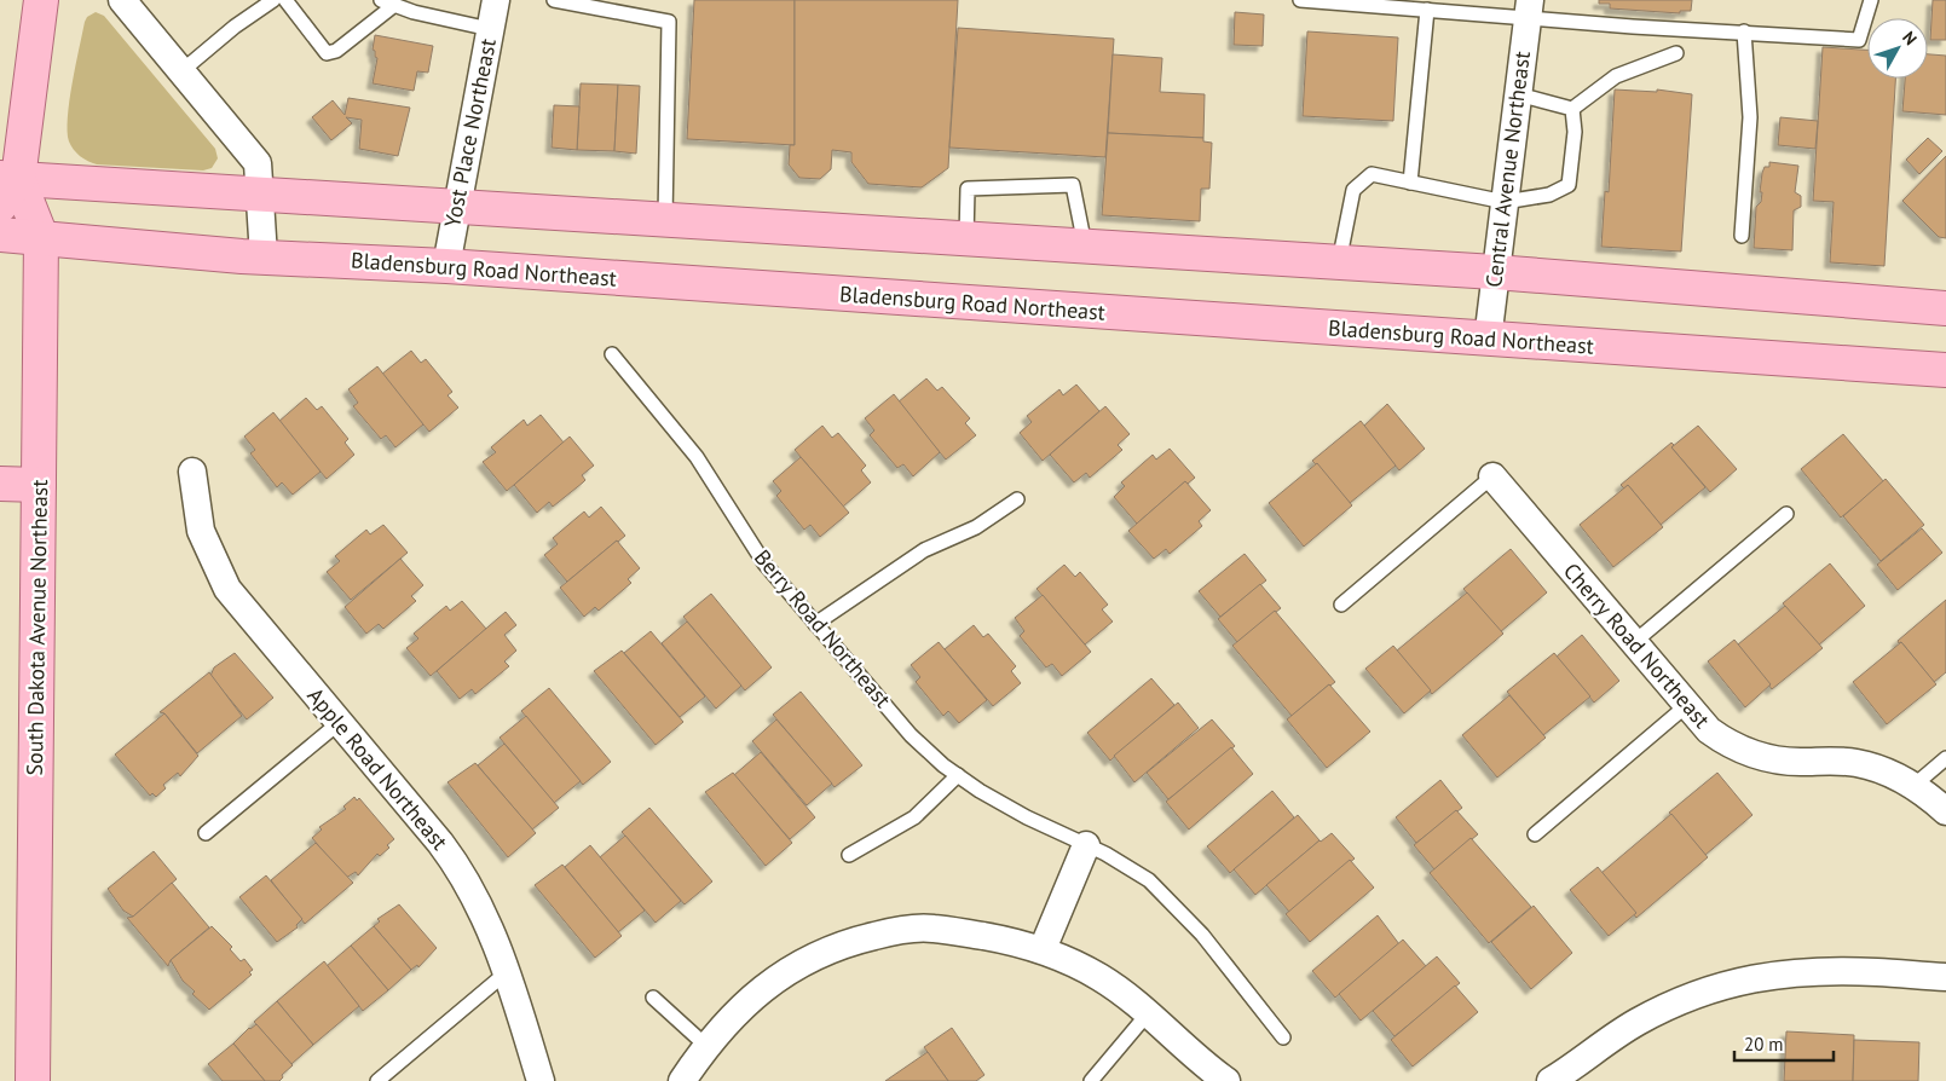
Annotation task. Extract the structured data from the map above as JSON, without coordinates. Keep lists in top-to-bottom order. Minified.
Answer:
{"streets":{"main road":["Bladensburg Road Northeast","South Dakota Avenue Northeast"],"street":["Yost Place Northeast","Central Avenue Northeast","Cherry Road Northeast","Apple Road Northeast"],"lane":["Berry Road Northeast"]},"crossings":[["Yost Place Northeast","Bladensburg Road Northeast"],["Central Avenue Northeast","Bladensburg Road Northeast"],["Bladensburg Road Northeast","South Dakota Avenue Northeast"]],"scale_bar":"20 m","north":"top right"}
